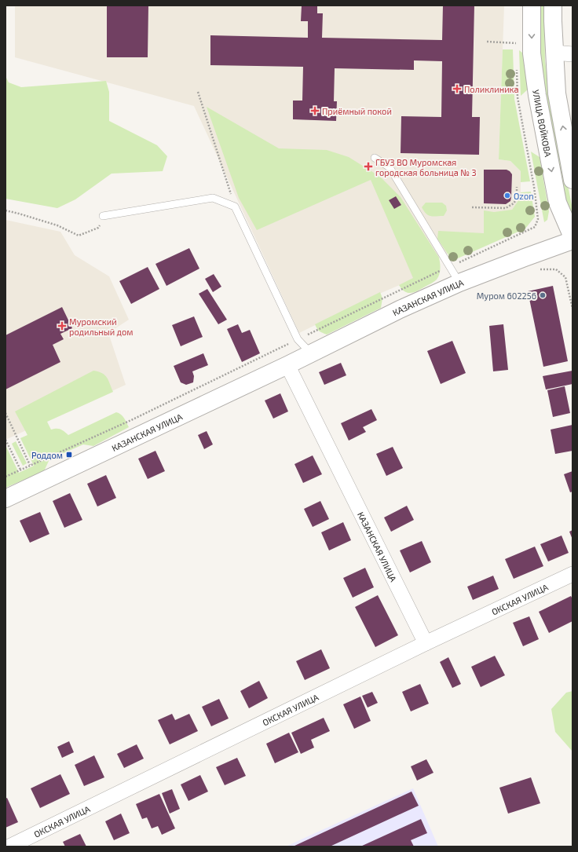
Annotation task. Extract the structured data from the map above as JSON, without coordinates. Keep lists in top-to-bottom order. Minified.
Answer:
{"streets":{"street":["УЛИЦА ВОЙКОВА","КАЗАНСКАЯ УЛИЦА","ОКСКАЯ УЛИЦА"]},"crossings":[["КАЗАНСКАЯ УЛИЦА","ОКСКАЯ УЛИЦА"]],"places":{"health":["Поликлиника","Приёмный покой","ГБУЗ ВО Муромская городская больница № 3","Муромский родильный дом"],"other":["Ozon","Муром 602256"],"transit":["Роддом"]}}
